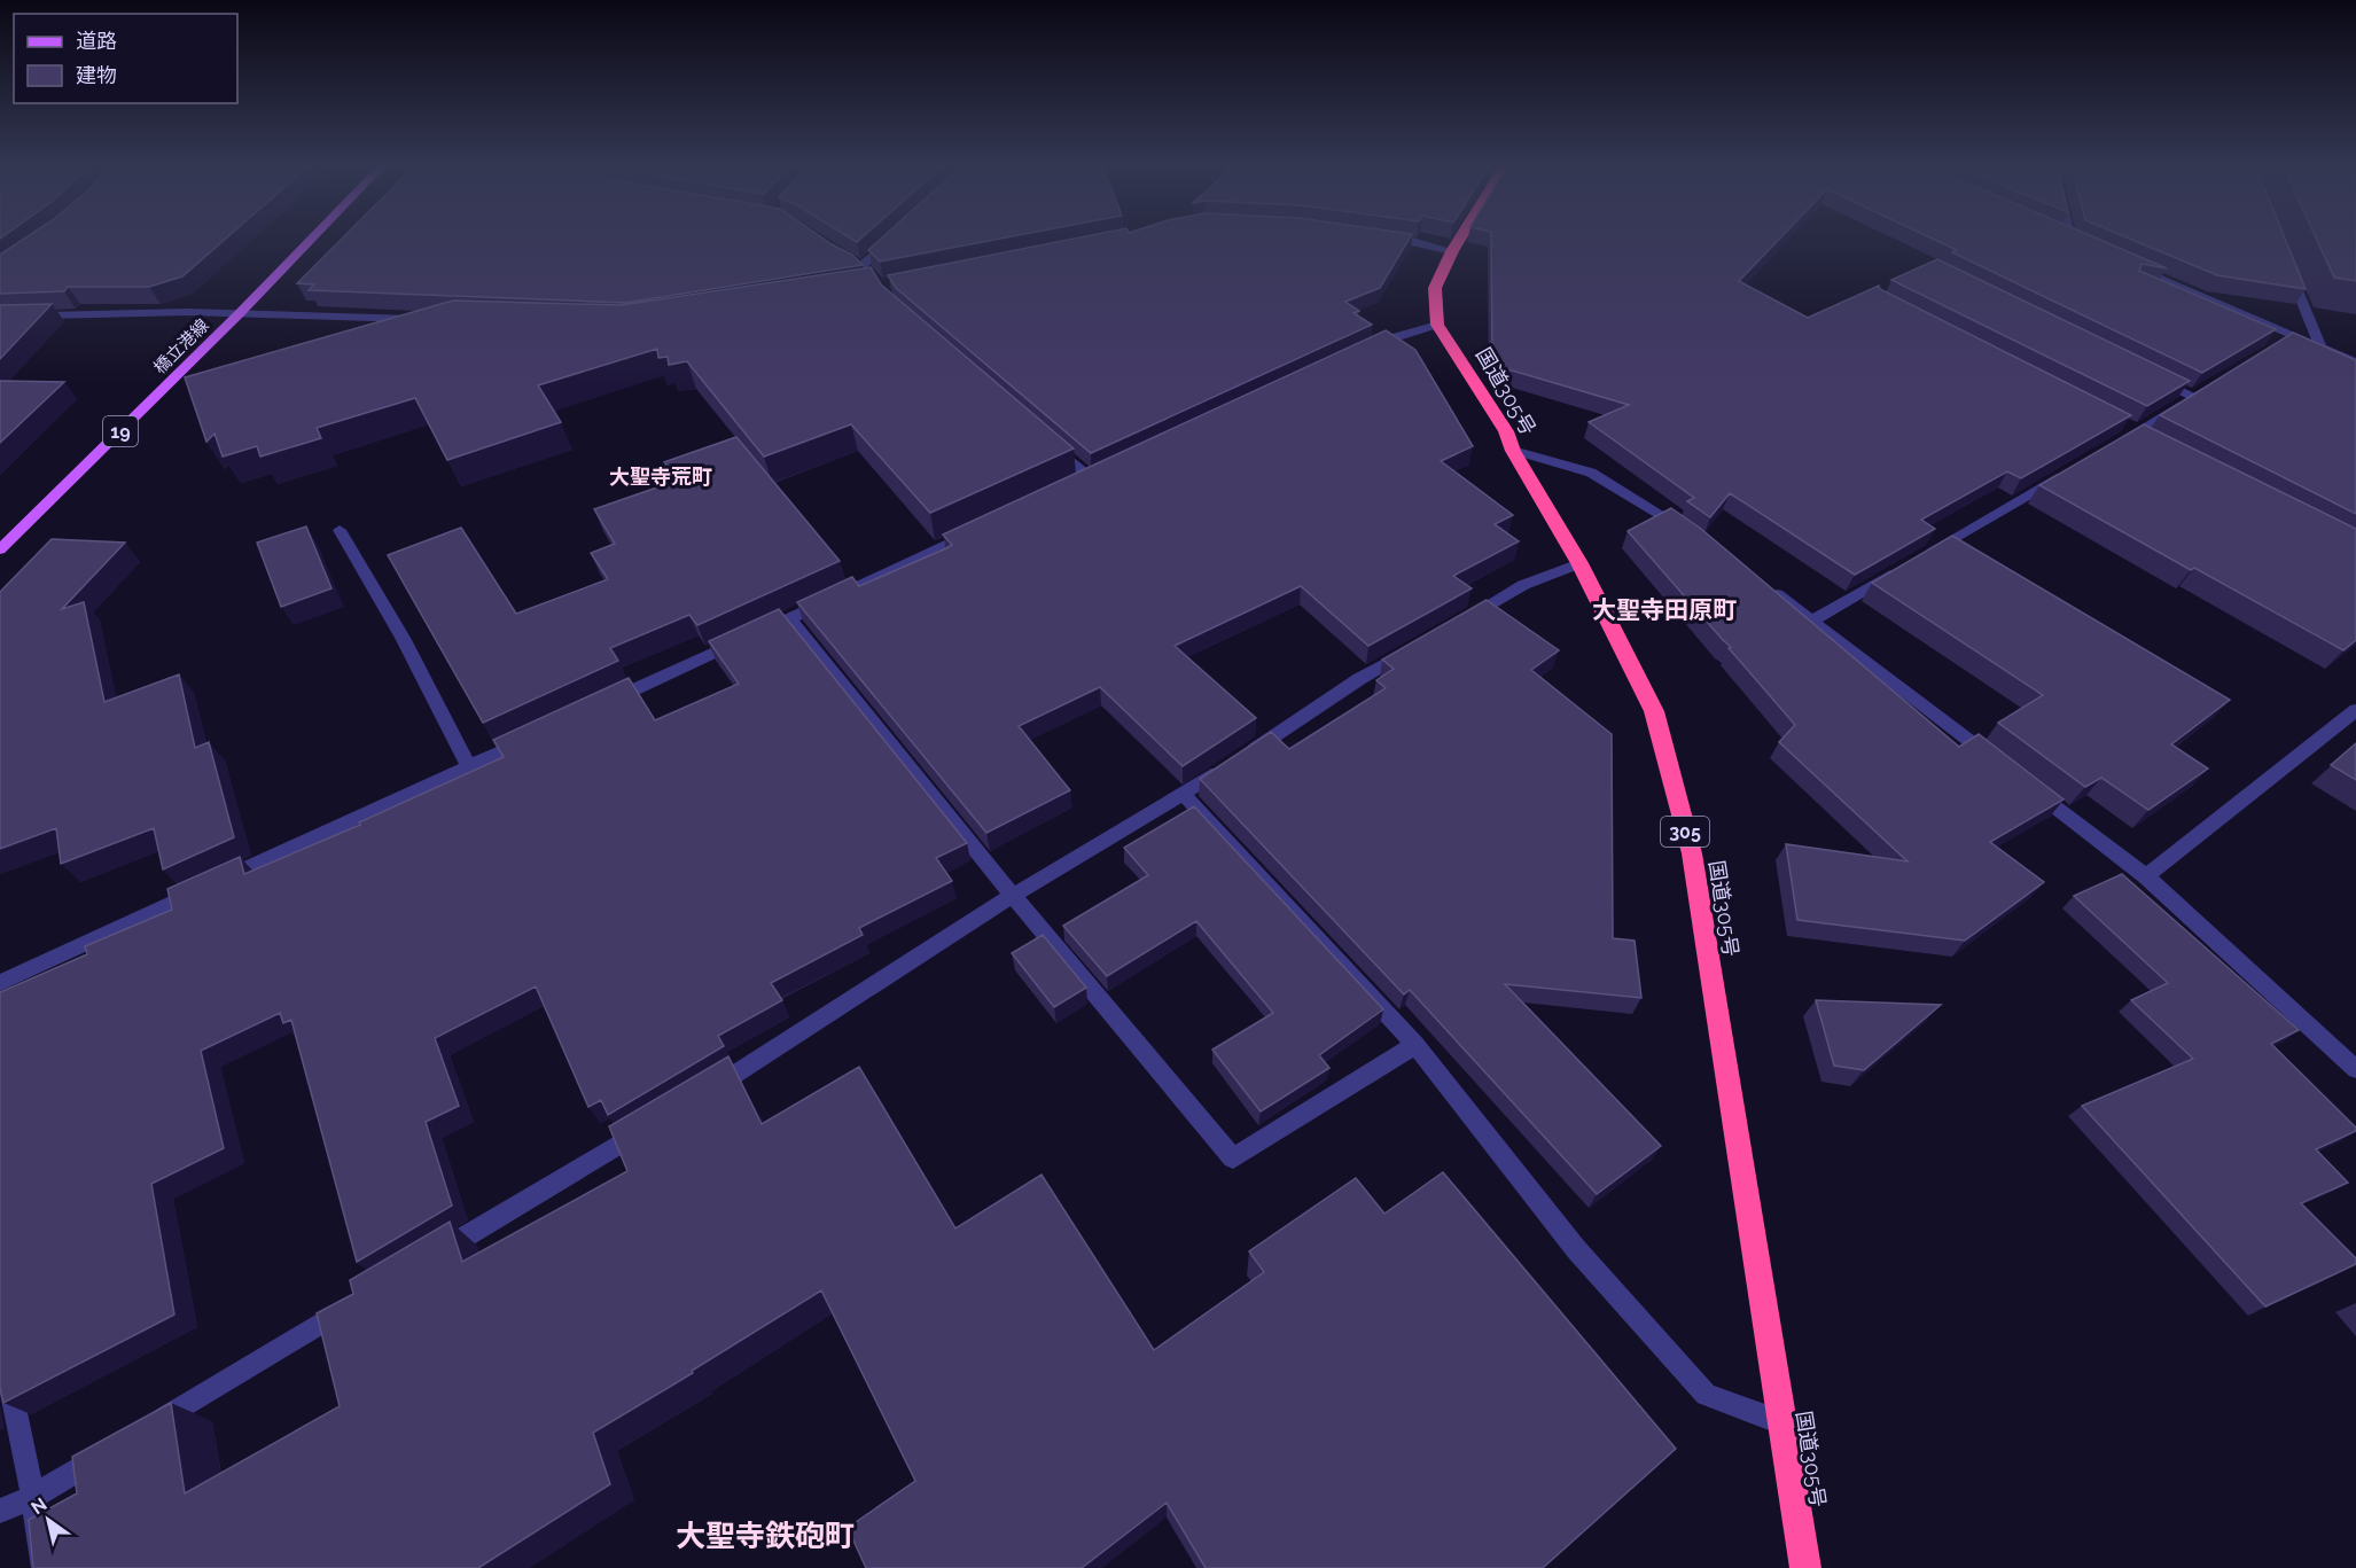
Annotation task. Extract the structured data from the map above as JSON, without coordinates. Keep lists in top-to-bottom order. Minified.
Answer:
{"streets":{"highway":["国道305号","305"],"main road":["橋立港線","19"]},"districts":["大聖寺荒町","大聖寺田原町","大聖寺鉄砲町"],"legend":["道路","建物"],"north":"top left"}
